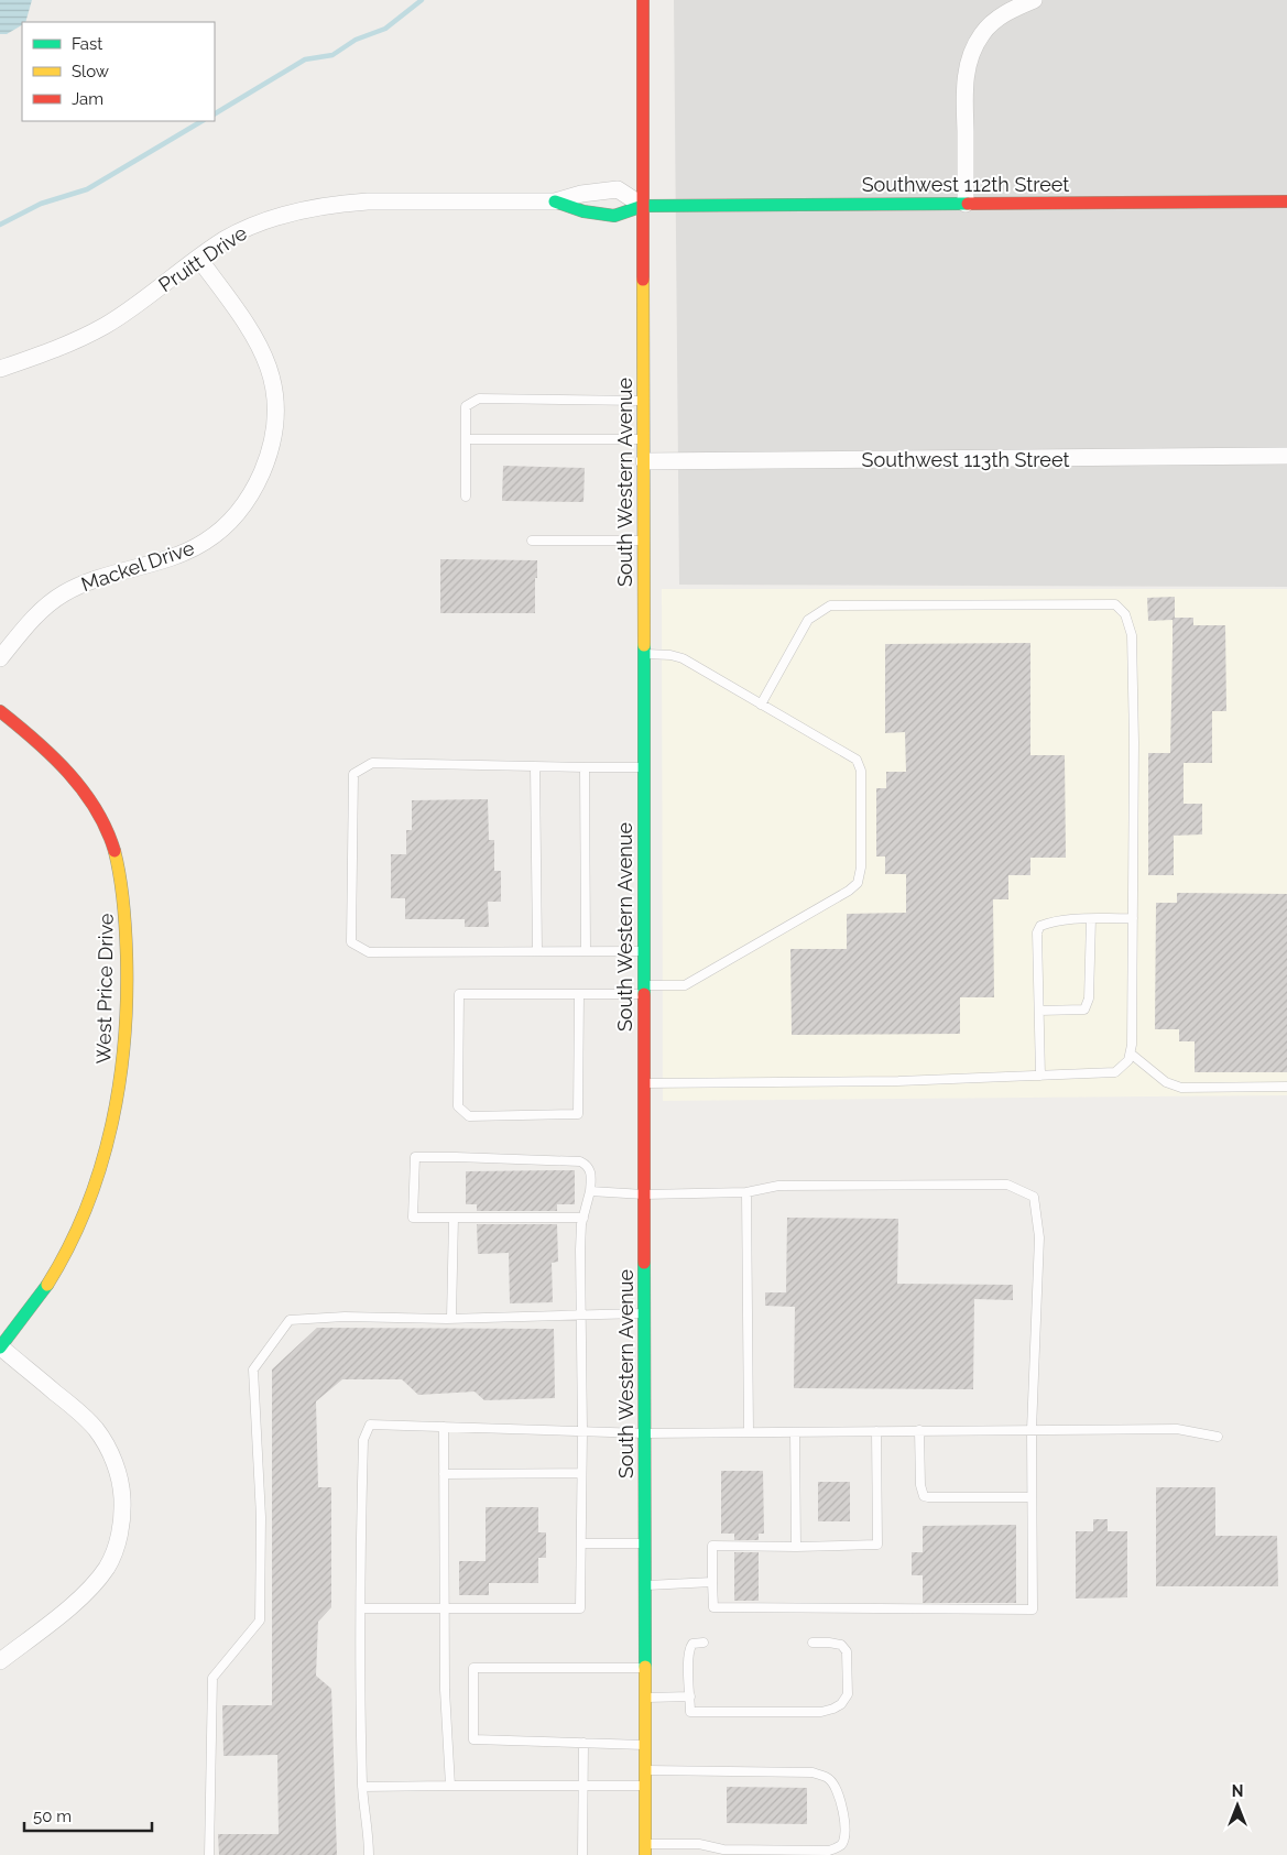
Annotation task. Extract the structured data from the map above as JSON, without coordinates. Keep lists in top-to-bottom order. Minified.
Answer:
{"streets":{"main road":["Southwest 112th Street","Pruitt Drive","South Western Avenue","West Price Drive"],"street":["Southwest 113th Street","Mackel Drive"]},"crossings":[["Southwest 112th Street","Pruitt Drive"],["Southwest 112th Street","South Western Avenue"],["Pruitt Drive","South Western Avenue"],["Pruitt Drive","Mackel Drive"],["Southwest 113th Street","South Western Avenue"]],"legend":["Fast","Slow","Jam"],"scale_bar":"50 m","north":"top"}
